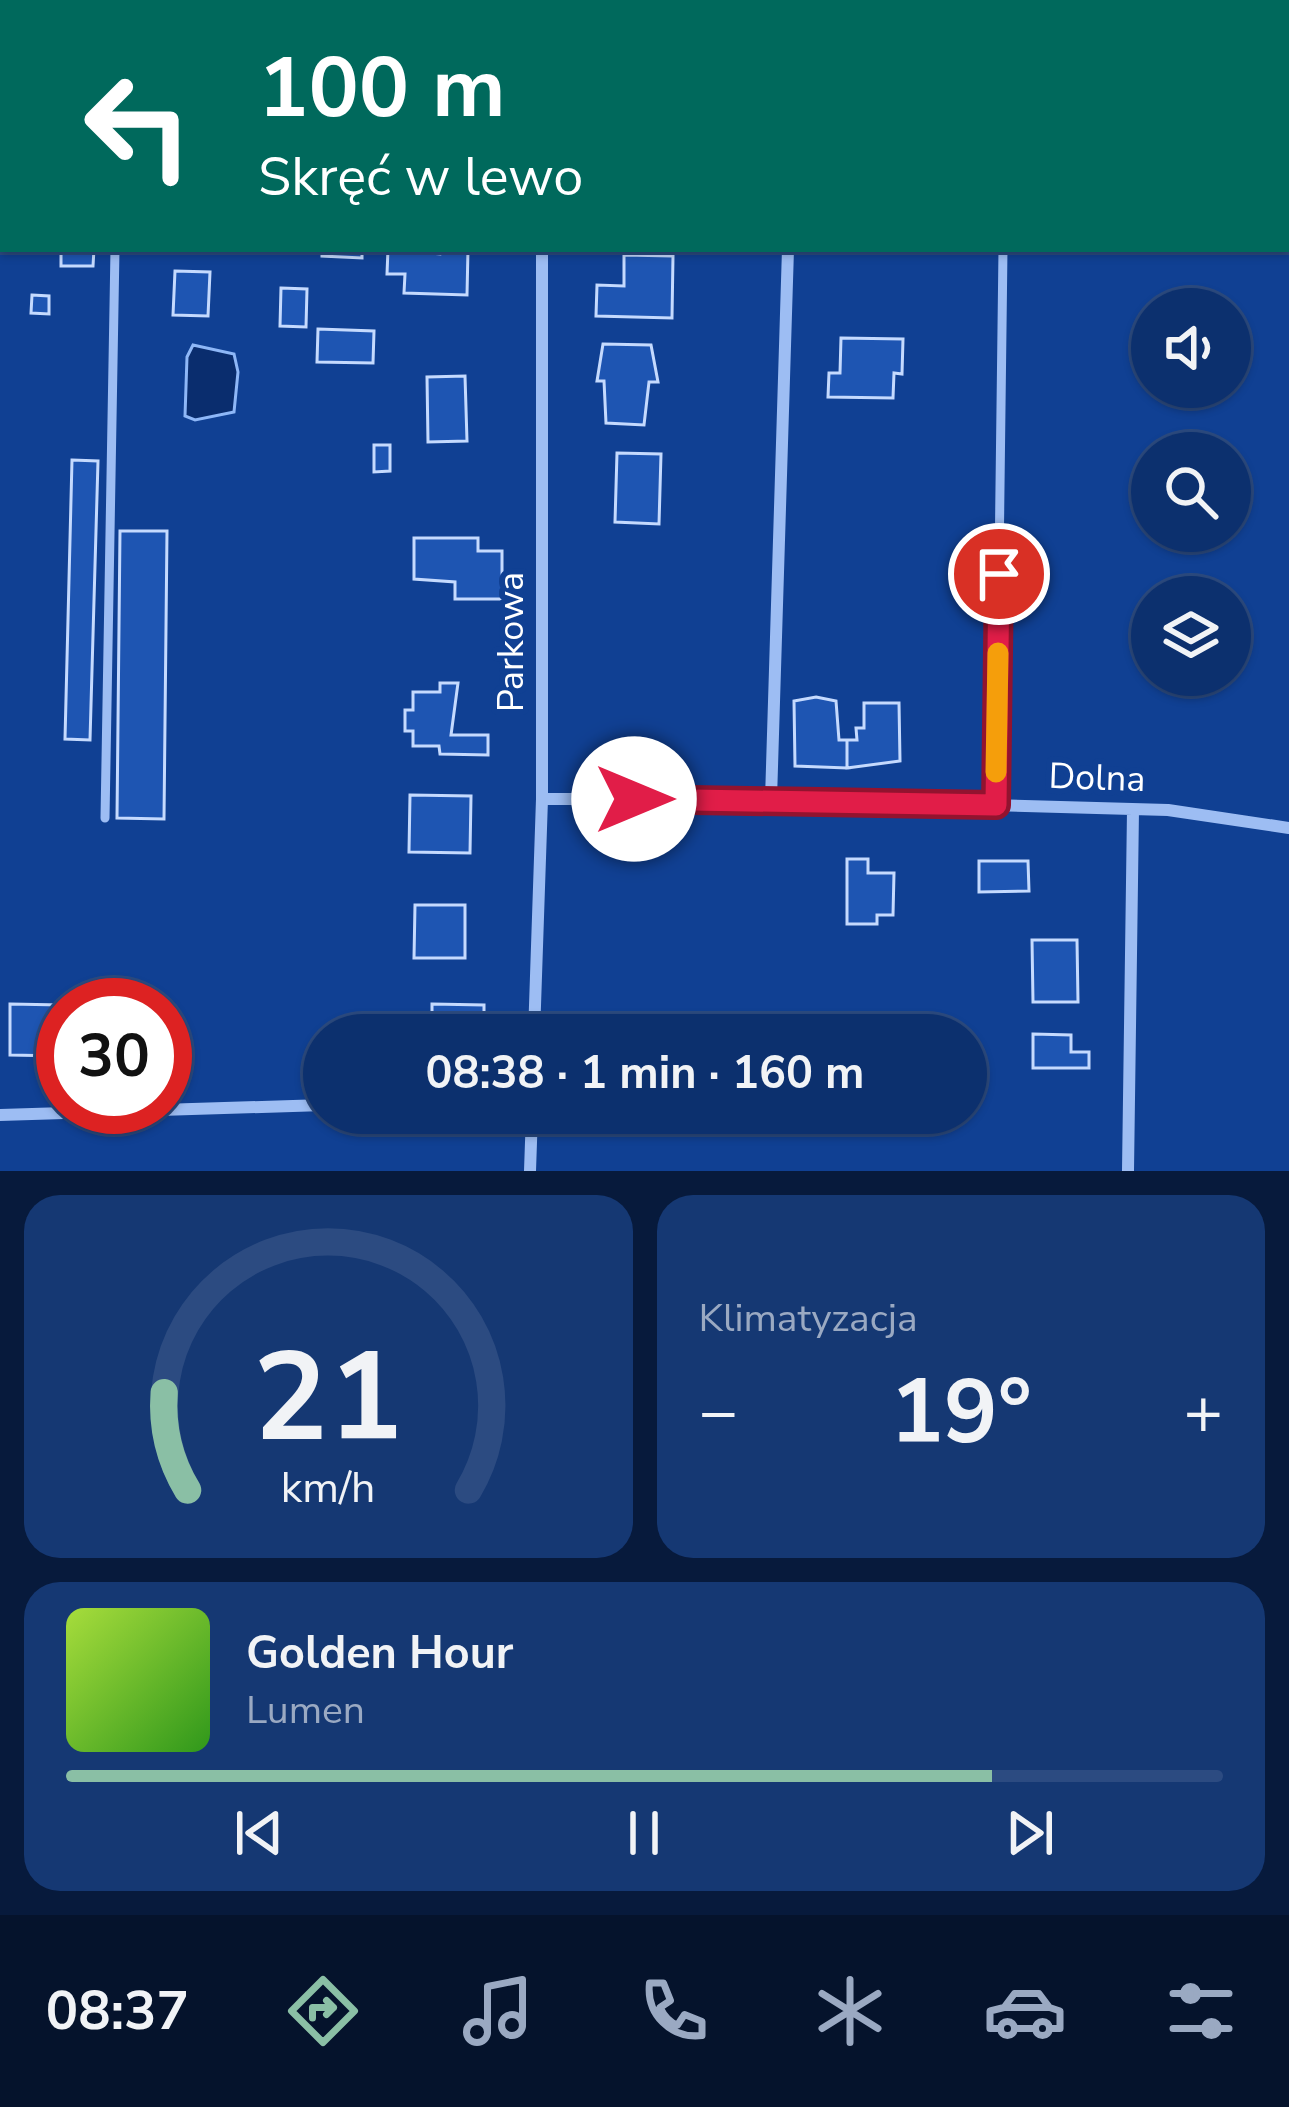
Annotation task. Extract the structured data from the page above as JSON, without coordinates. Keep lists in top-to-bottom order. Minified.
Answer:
{"streets":{"street":["Parkowa","Dolna"]},"crossings":[["Parkowa","Dolna"]],"page":{"turn":["100 m","Skręć w lewo"],"limit":"30","trip":"08:38 · 1 min · 160 m","tile":"Klimatyzacja","heat":["−","19°","+"],"song":["Golden Hour","Lumen"],"tabs":"08:37","gauge":["21","km/h"]}}
